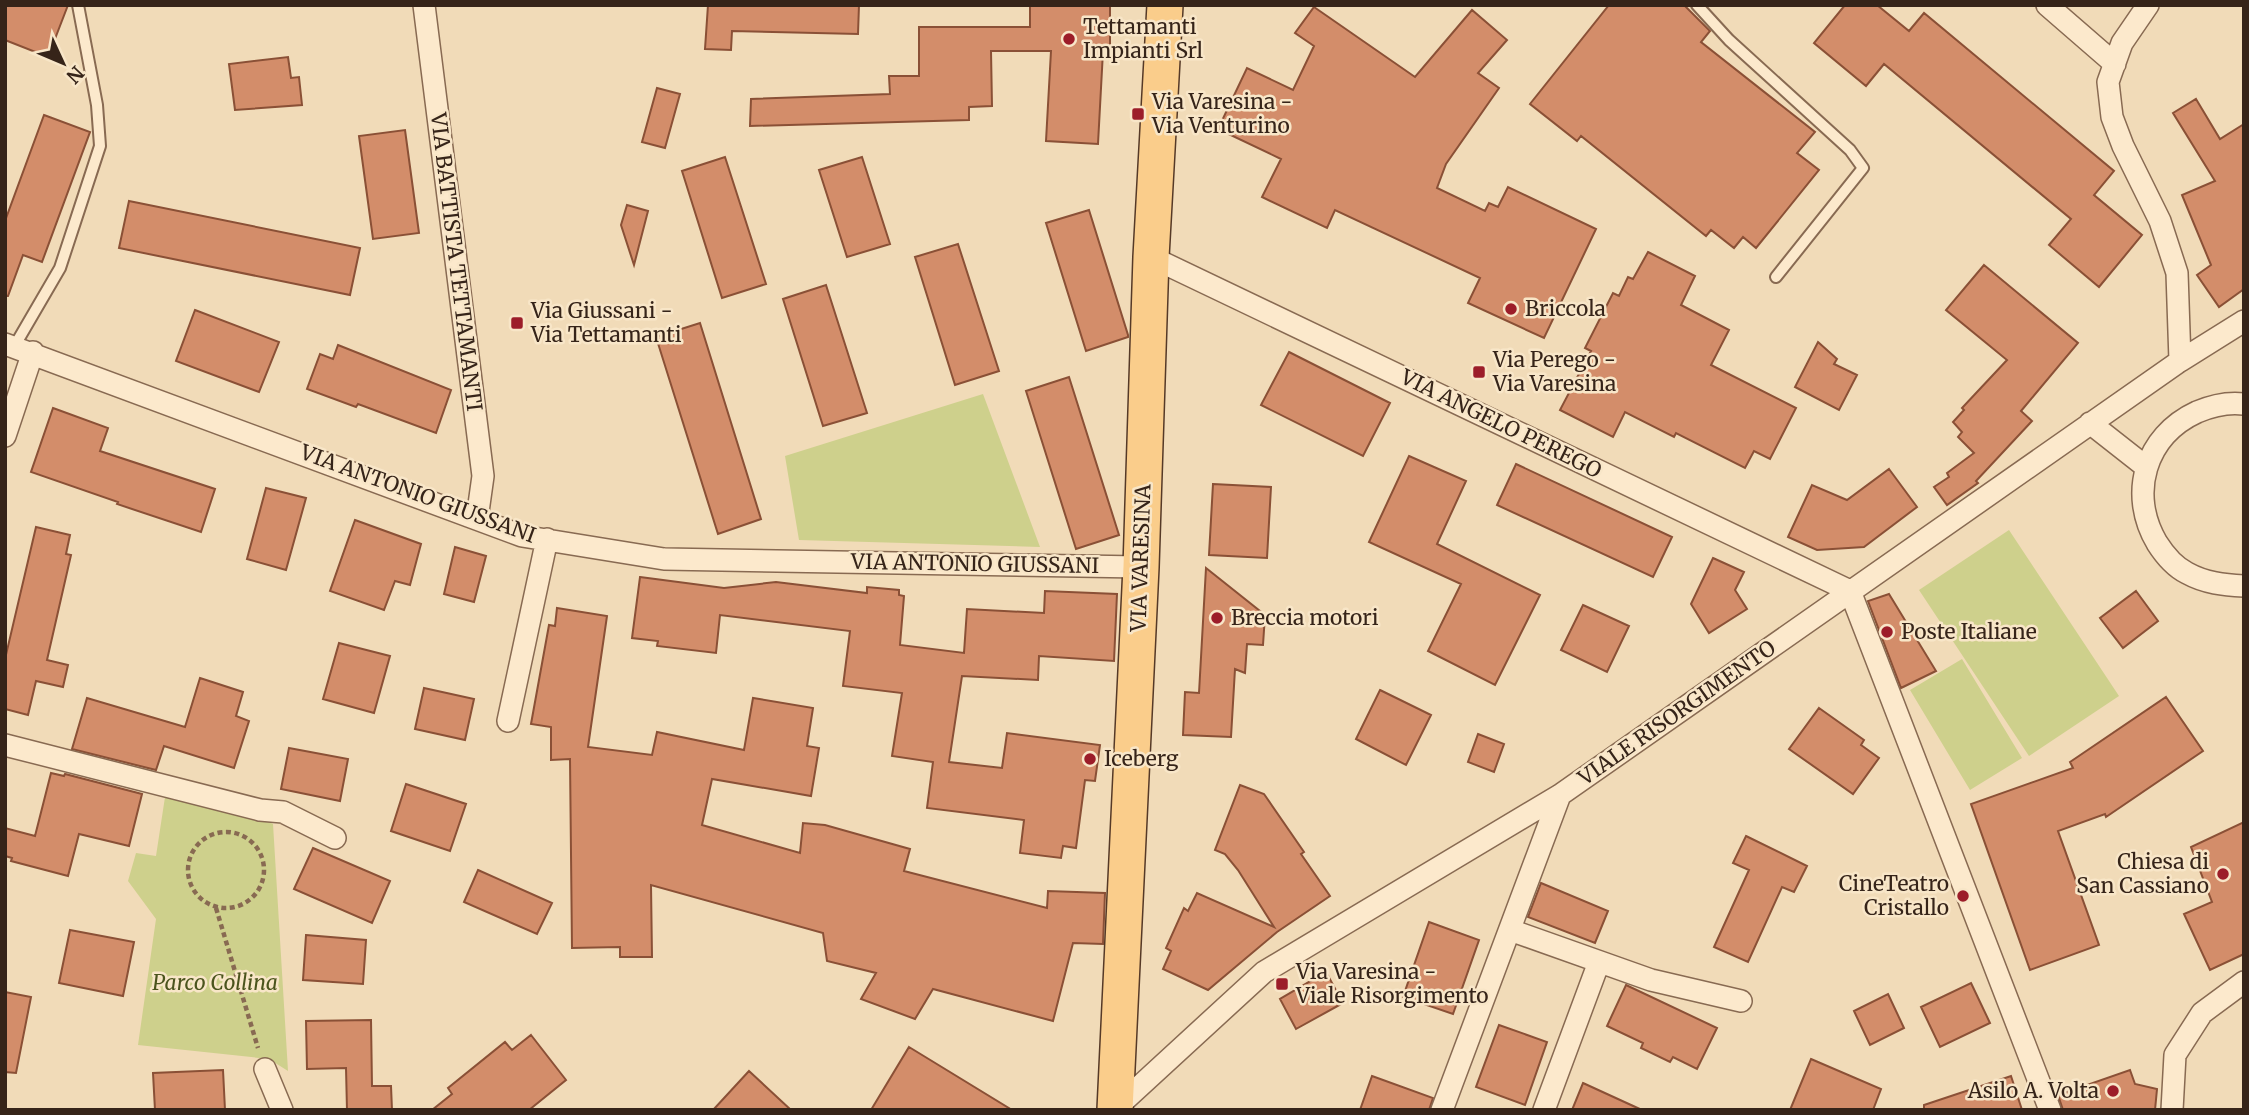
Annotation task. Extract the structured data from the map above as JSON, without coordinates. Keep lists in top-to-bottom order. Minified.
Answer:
{"streets":{"main road":["VIA VARESINA"],"street":["VIA BATTISTA TETTAMANTI","VIA ANGELO PEREGO","VIA ANTONIO GIUSSANI","VIALE RISORGIMENTO"]},"crossings":[["VIA BATTISTA TETTAMANTI","VIA ANTONIO GIUSSANI"],["VIA ANGELO PEREGO","VIA VARESINA"],["VIA ANGELO PEREGO","VIALE RISORGIMENTO"],["VIA ANTONIO GIUSSANI","VIA VARESINA"],["VIA VARESINA","VIALE RISORGIMENTO"]],"parks":["Parco Collina"],"places":{"other":["Tettamanti Impianti Srl","Briccola","Breccia motori","Poste Italiane","Iceberg","Chiesa di San Cassiano","CineTeatro Cristallo","Asilo A. Volta"],"transit":["Via Varesina - Via Venturino","Via Giussani - Via Tettamanti","Via Perego - Via Varesina","Via Varesina - Viale Risorgimento"]},"north":"bottom right"}
